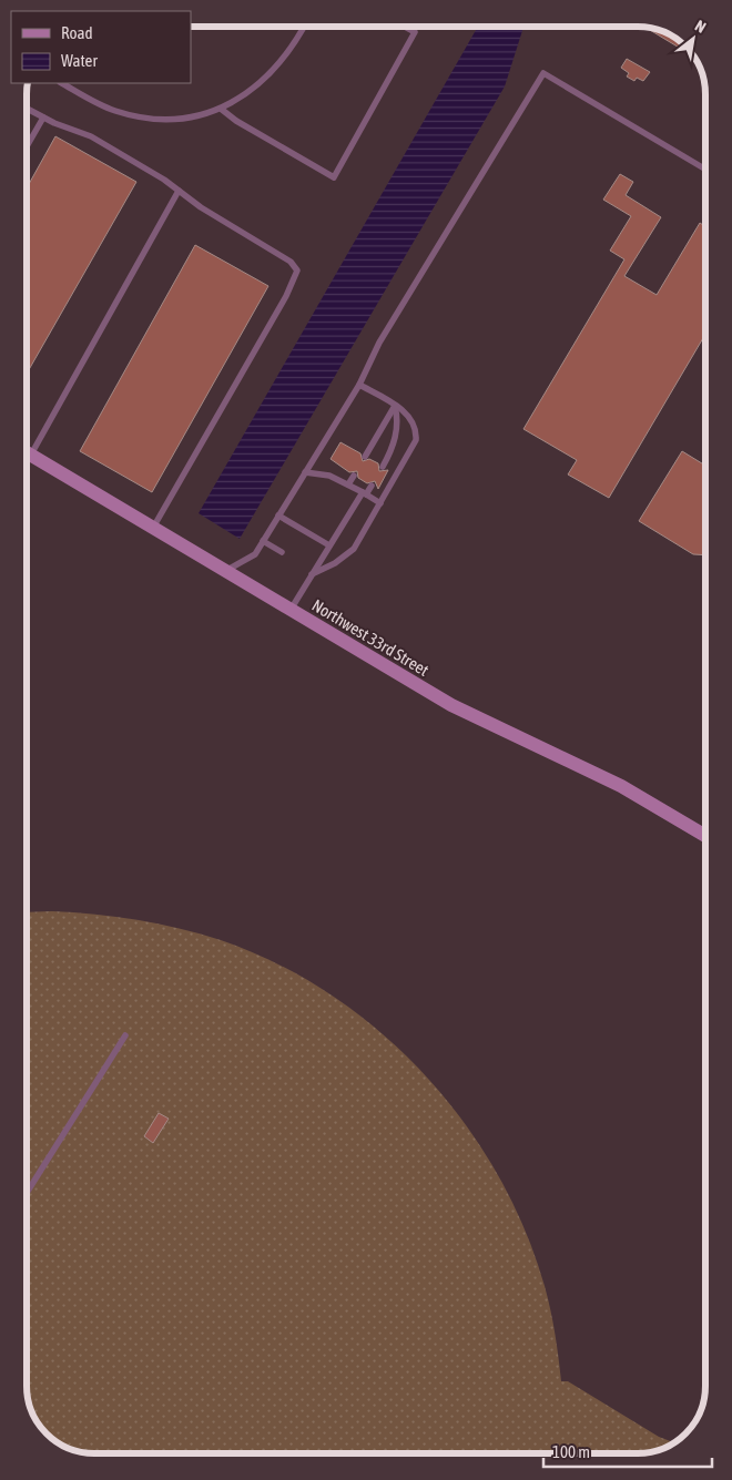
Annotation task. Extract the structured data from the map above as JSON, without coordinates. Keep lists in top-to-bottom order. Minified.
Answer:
{"streets":{"street":["Northwest 33rd Street"]},"legend":["Road","Water"],"scale_bar":"100 m","north":"top right"}
